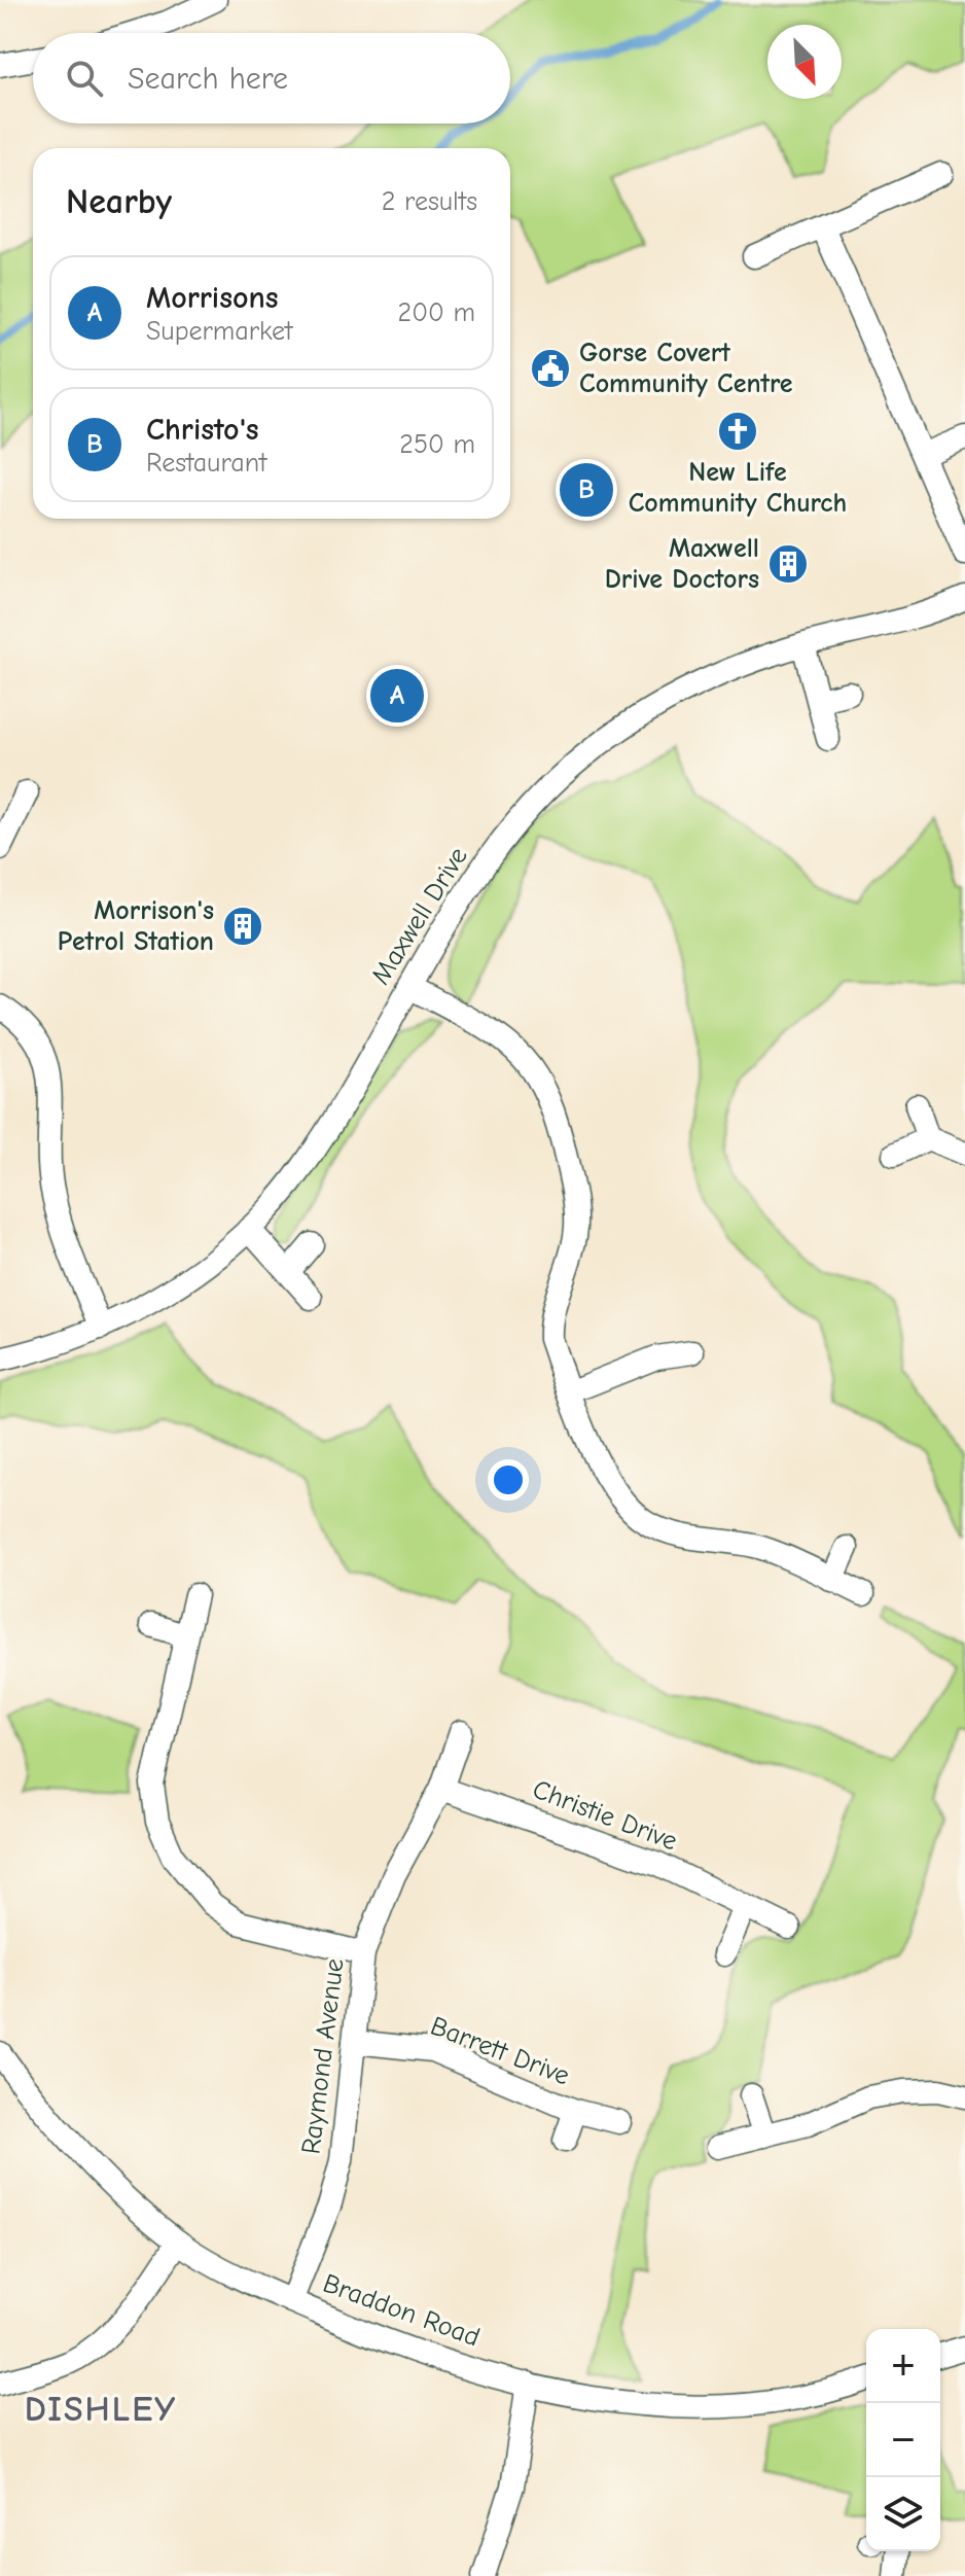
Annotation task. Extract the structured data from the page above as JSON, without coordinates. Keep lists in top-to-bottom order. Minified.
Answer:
{"streets":{"street":["Maxwell Drive","Christie Drive","Barrett Drive","Raymond Avenue","Braddon Road"]},"crossings":[["Christie Drive","Raymond Avenue"],["Barrett Drive","Raymond Avenue"],["Raymond Avenue","Braddon Road"]],"districts":["DISHLEY"],"places":{"public building":["Gorse Covert Community Centre"],"church":["New Life Community Church"],"building":["Maxwell Drive Doctors","Morrison's Petrol Station"]},"north":"bottom right","page":{"search":"Search here","heading":["Nearby","2 results"],"list":[{"mark":"A","name":"Morrisons","note":"Supermarket","value":"200 m"},{"mark":"B","name":"Christo's","note":"Restaurant","value":"250 m"}],"pins":["B","A"],"map_buttons":["+","−"]}}
